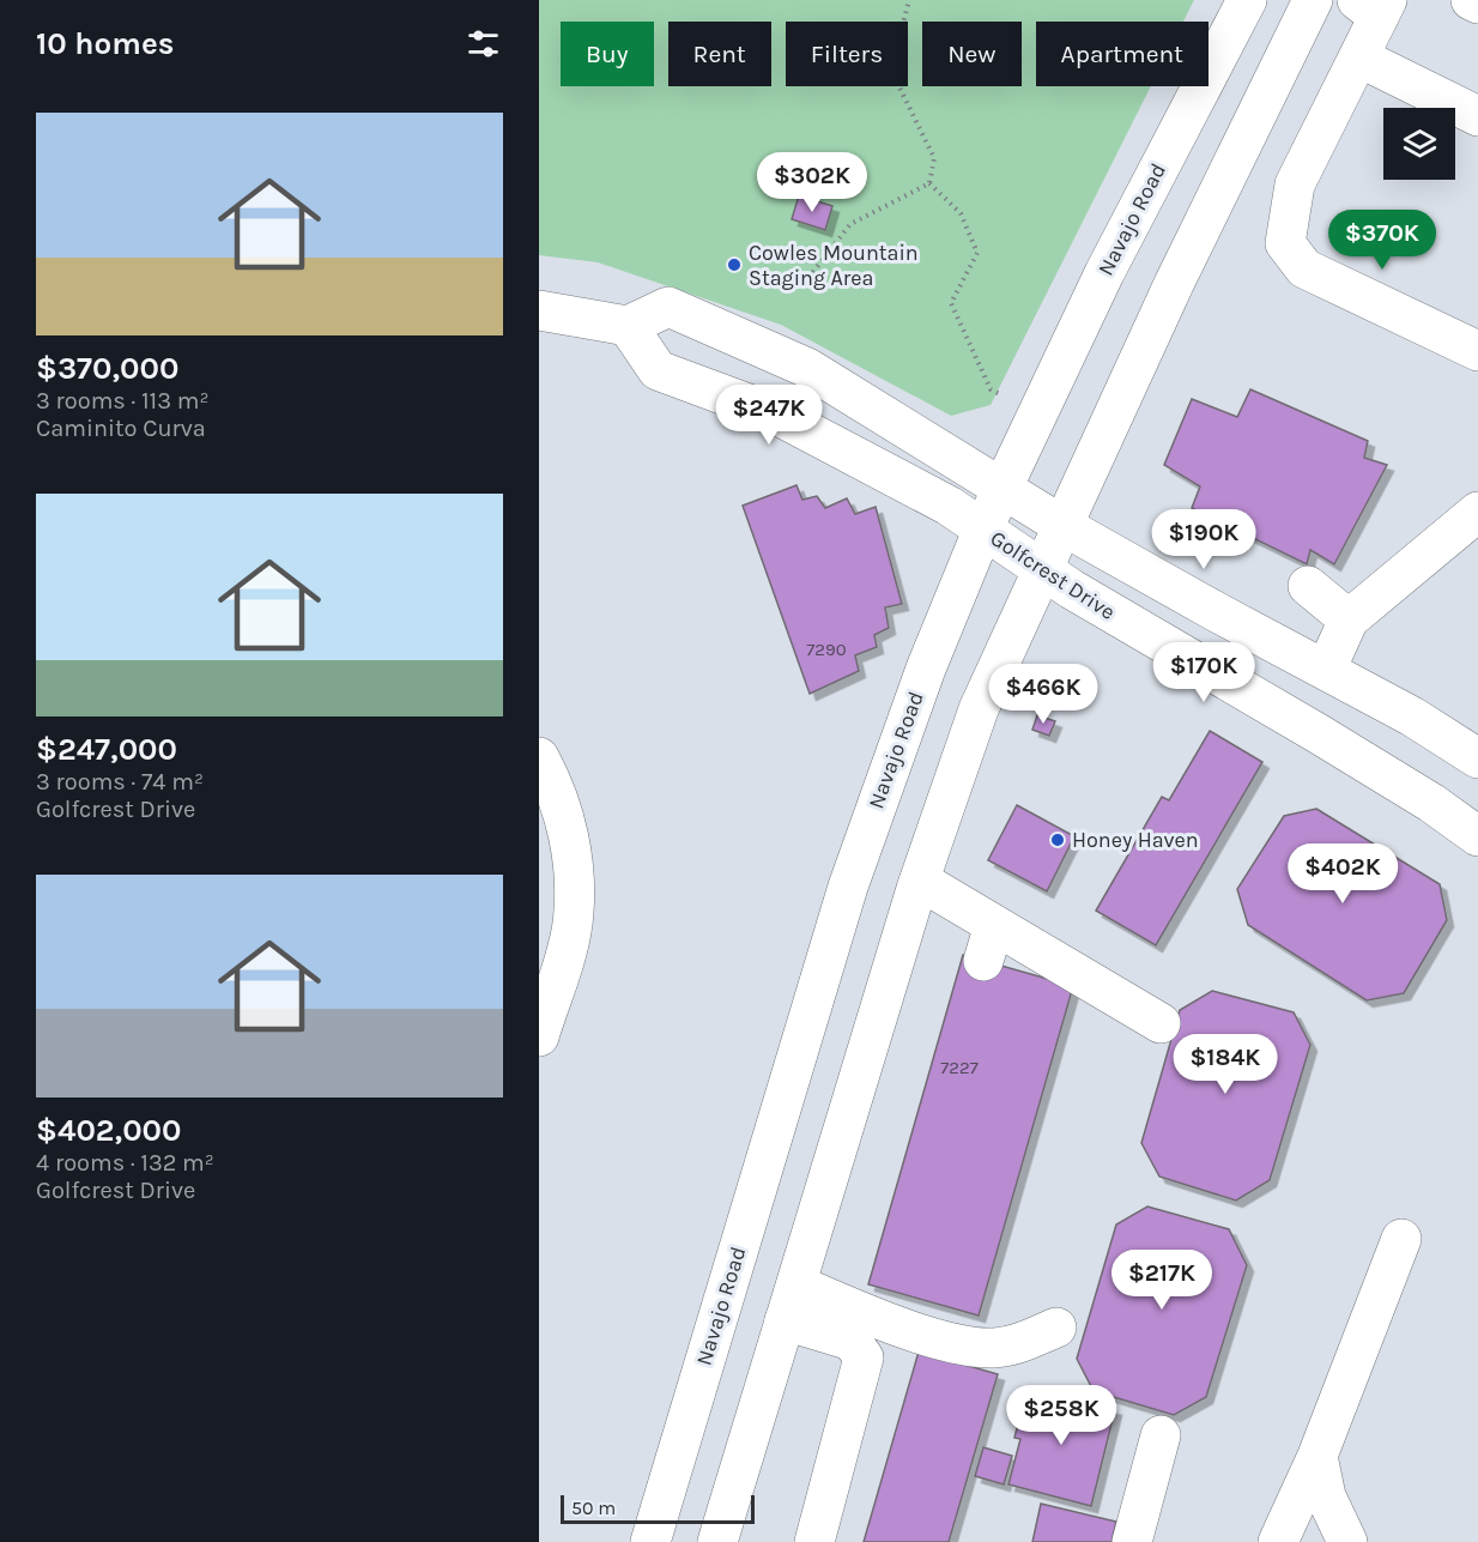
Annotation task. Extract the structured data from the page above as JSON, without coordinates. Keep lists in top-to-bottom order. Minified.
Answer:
{"streets":{"main road":["Navajo Road","Golfcrest Drive"]},"crossings":[["Navajo Road","Golfcrest Drive"]],"places":["Cowles Mountain Staging Area","Honey Haven"],"house_numbers":["7290","7227"],"scale_bar":"50 m","page":{"heading":"10 homes","chip":["Buy","Rent","Filters","New","Apartment"],"list":[{"name":"$370,000","note":"3 rooms · 113 m² · Caminito Curva"},{"name":"$247,000","note":"3 rooms · 74 m² · Golfcrest Drive"},{"name":"$402,000","note":"4 rooms · 132 m² · Golfcrest Drive"}],"price":["$302K","$370K","$247K","$190K","$170K","$466K","$402K","$184K","$217K","$258K"],"scale":"50 m"}}
